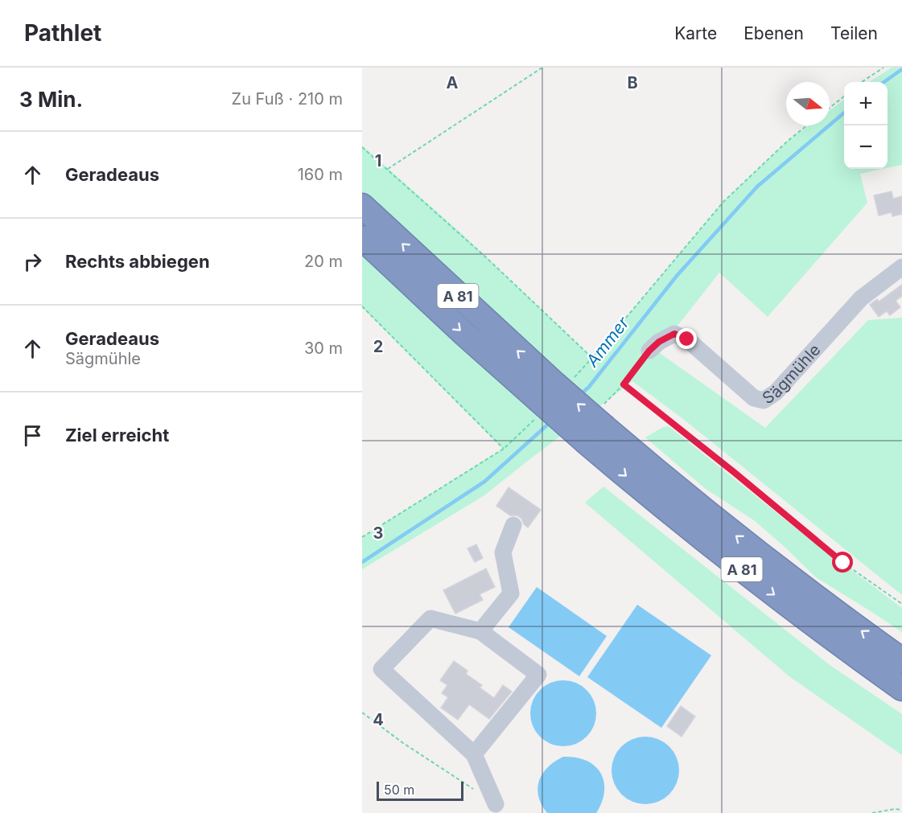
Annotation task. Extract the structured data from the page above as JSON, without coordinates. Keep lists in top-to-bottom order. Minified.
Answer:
{"streets":{"highway":["A 81"],"lane":["Sägmühle"]},"water":["Ammer"],"scale_bar":"50 m","north":"right","page":{"header":"Pathlet","nav":["Karte","Ebenen","Teilen"],"heading":["3 Min.","Zu Fuß · 210 m"],"map_buttons":["+","−"],"list":[["Geradeaus","160 m"],["Rechts abbiegen","20 m"],["Geradeaus","Sägmühle","30 m"],"Ziel erreicht"],"scale":"50 m"},"grid":{"columns":["A","B"],"rows":["1","2","3","4"]}}
